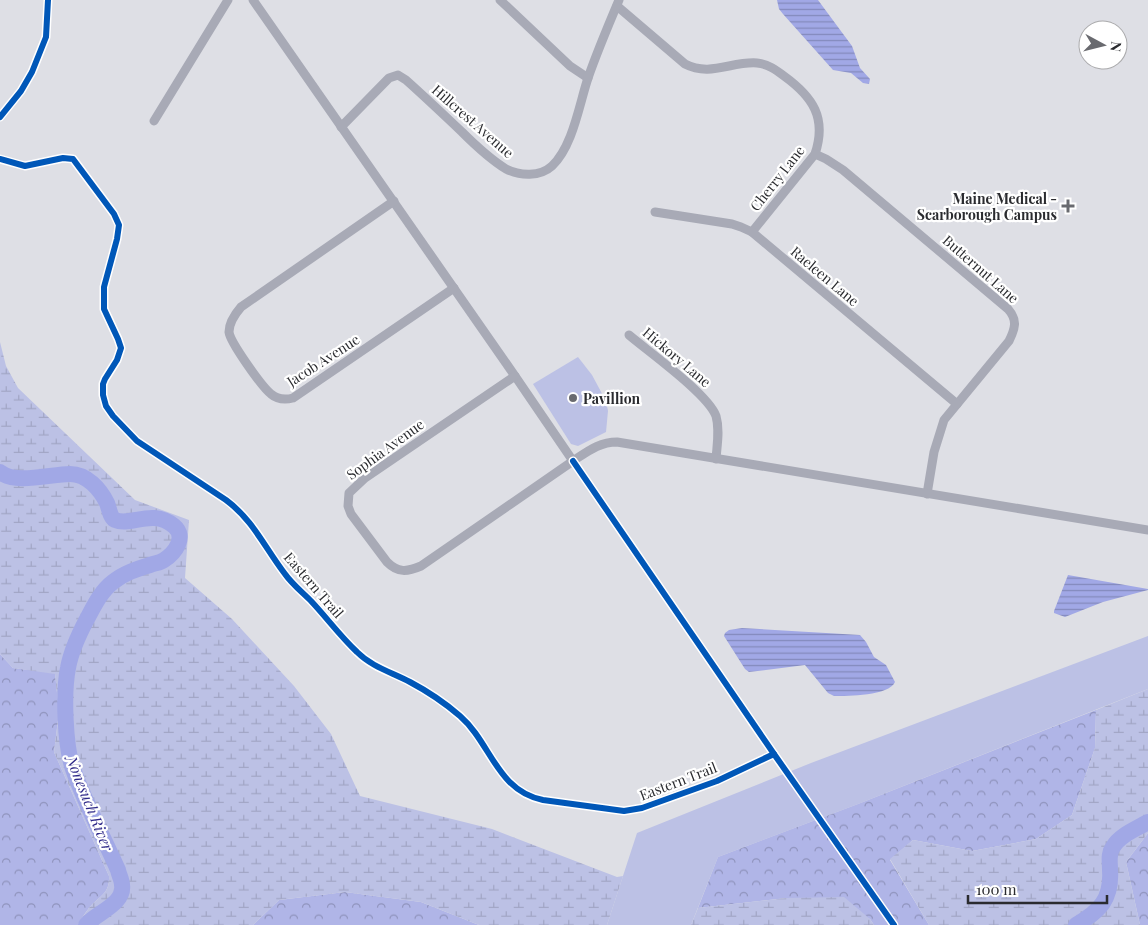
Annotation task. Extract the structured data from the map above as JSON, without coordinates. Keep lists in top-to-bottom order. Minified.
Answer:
{"streets":{"street":["Hillcrest Avenue","Cherry Lane","Butternut Lane","Raeleen Lane","Hickory Lane","Jacob Avenue","Sophia Avenue"],"cycle path":["Eastern Trail"]},"crossings":[["Hillcrest Avenue","Cherry Lane"],["Cherry Lane","Butternut Lane"],["Cherry Lane","Raeleen Lane"],["Butternut Lane","Raeleen Lane"],["Butternut Lane","Sophia Avenue"],["Hickory Lane","Sophia Avenue"]],"water":["Nonesuch River"],"places":{"health":["Maine Medical - Scarborough Campus"],"other":["Pavillion"]},"scale_bar":"100 m","north":"right"}
